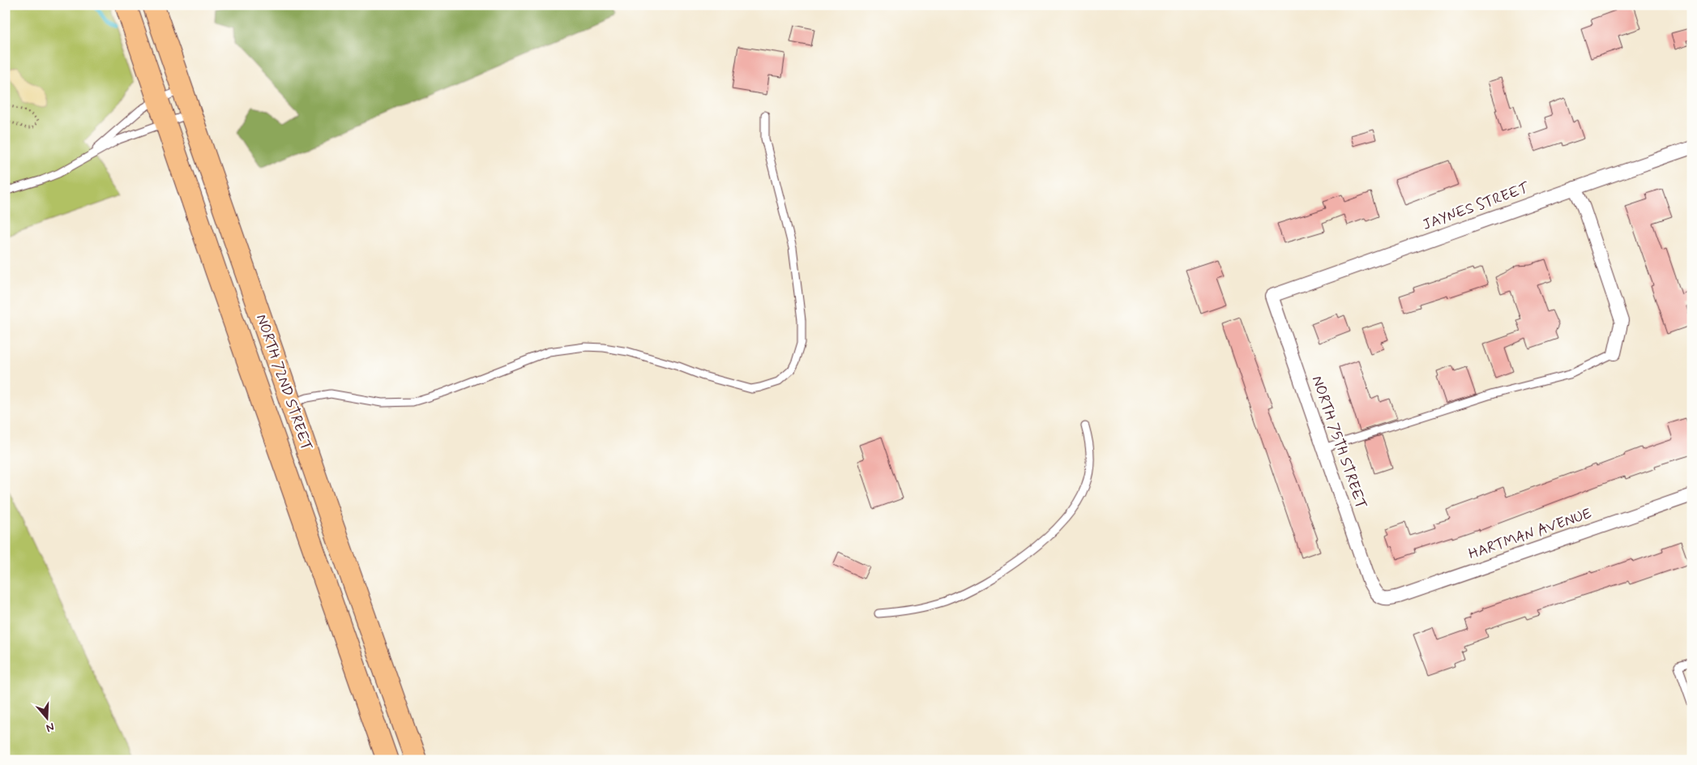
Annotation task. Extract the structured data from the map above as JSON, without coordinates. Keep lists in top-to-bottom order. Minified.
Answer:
{"streets":{"main road":["NORTH 72ND STREET"],"street":["JAYNES STREET","NORTH 75TH STREET","HARTMAN AVENUE"]},"crossings":[["JAYNES STREET","NORTH 75TH STREET"],["NORTH 75TH STREET","HARTMAN AVENUE"]],"north":"bottom"}
